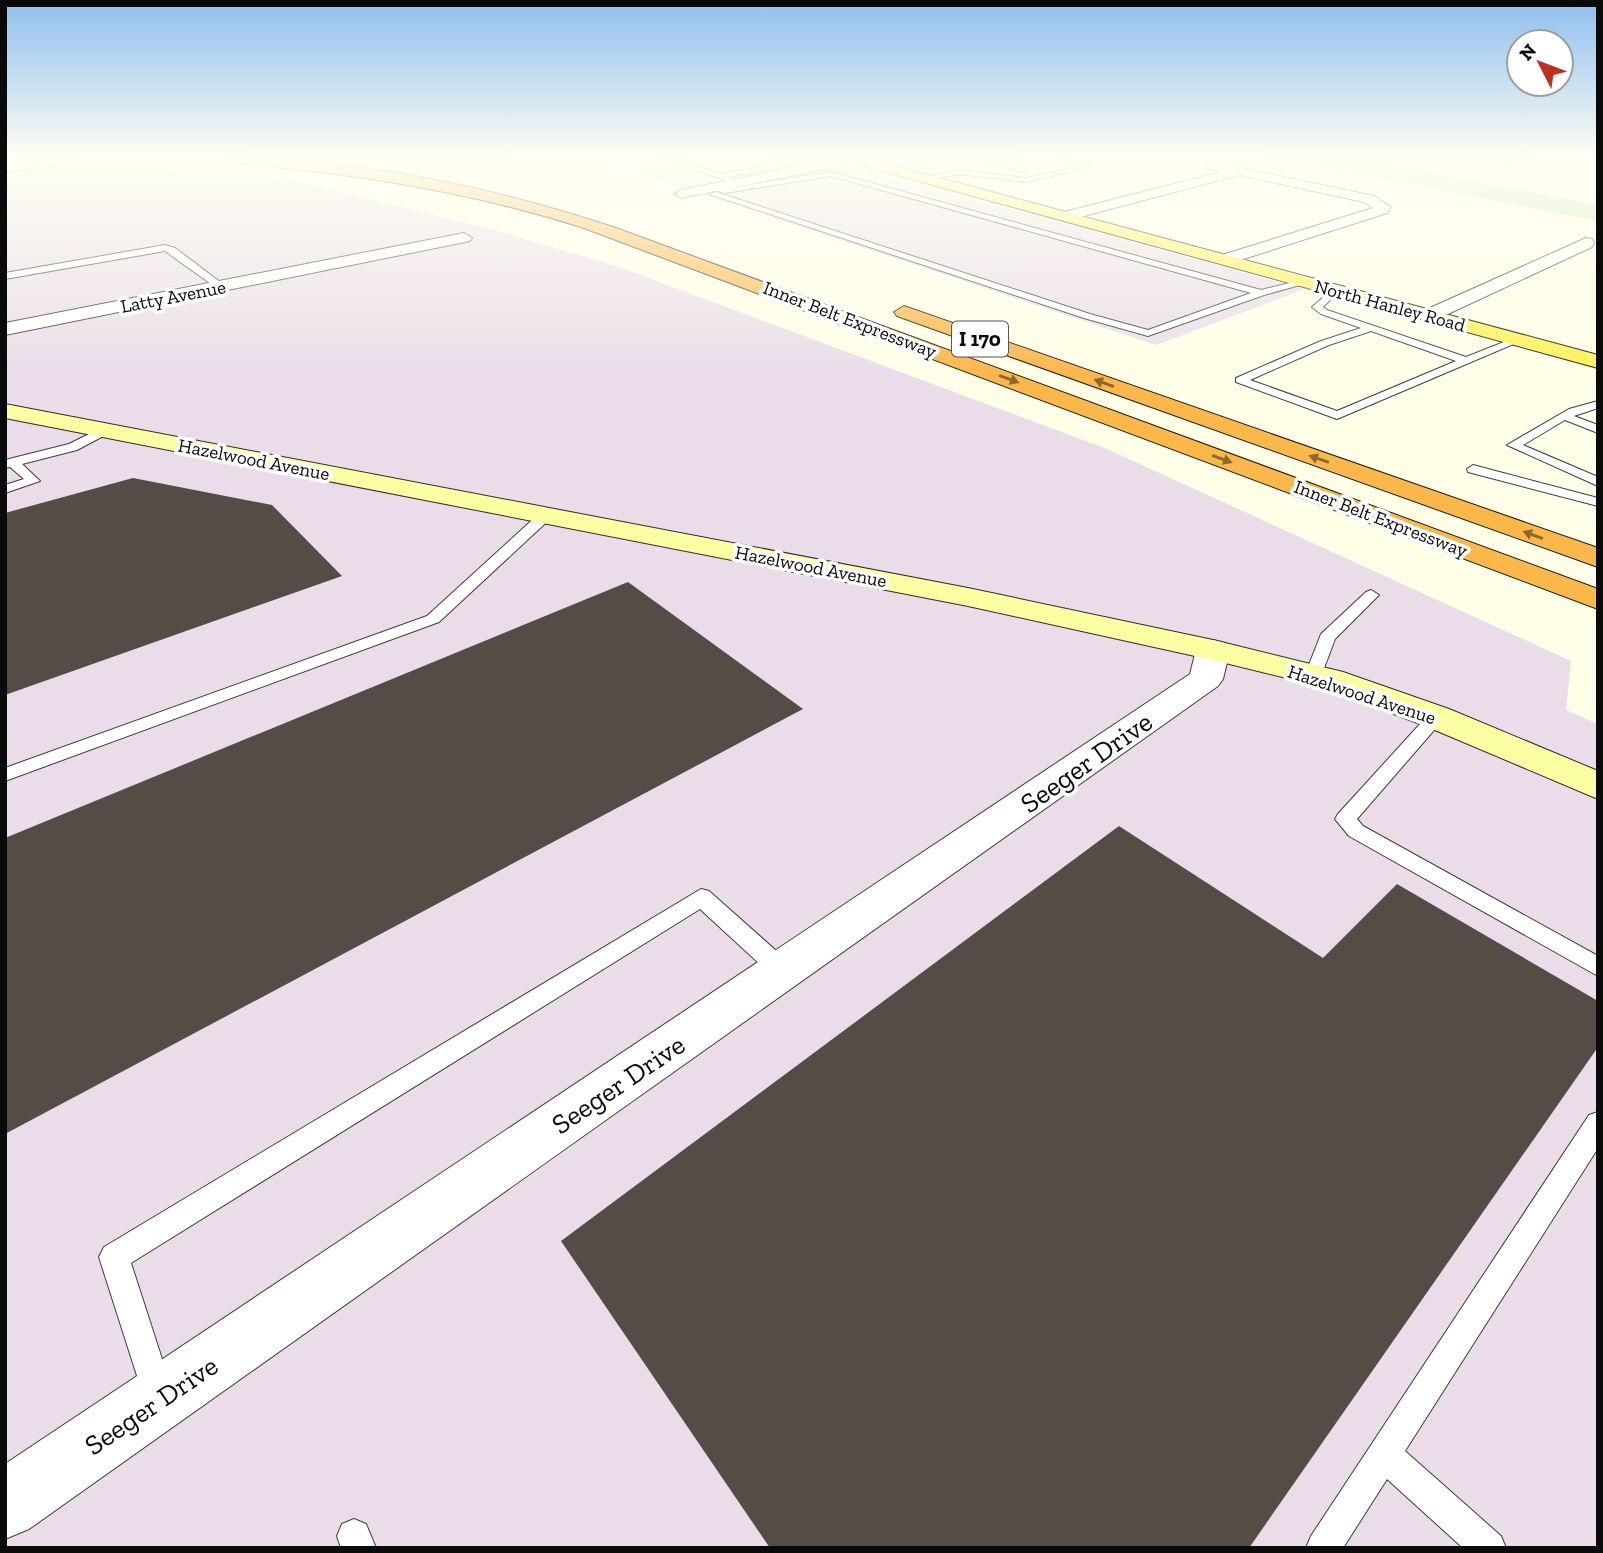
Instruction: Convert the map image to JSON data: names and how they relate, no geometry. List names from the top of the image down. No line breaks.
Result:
{"streets":{"highway":["Inner Belt Expressway","I 170"],"main road":["North Hanley Road"],"street":["Latty Avenue","Hazelwood Avenue","Seeger Drive"]},"crossings":[["Hazelwood Avenue","Seeger Drive"]],"north":"top left"}
